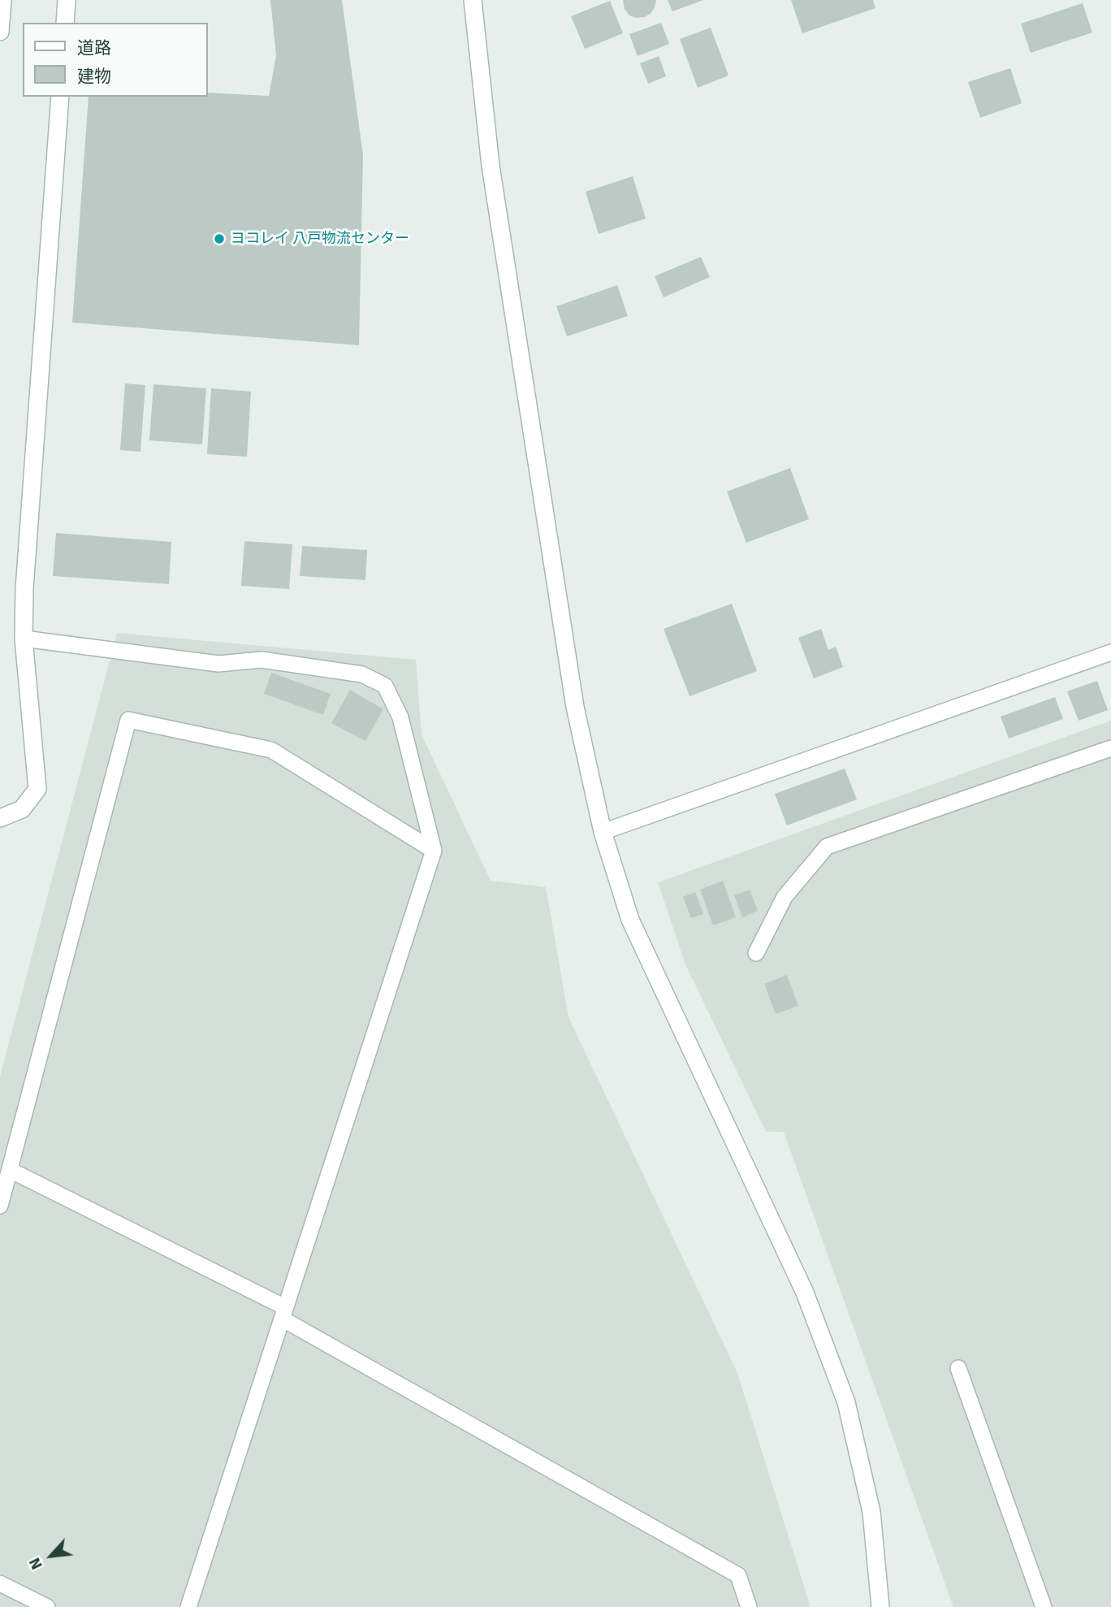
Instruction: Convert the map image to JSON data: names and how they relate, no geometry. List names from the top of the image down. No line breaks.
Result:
{"places":["ヨコレイ 八戸物流センター"],"legend":["道路","建物"],"north":"bottom left"}
